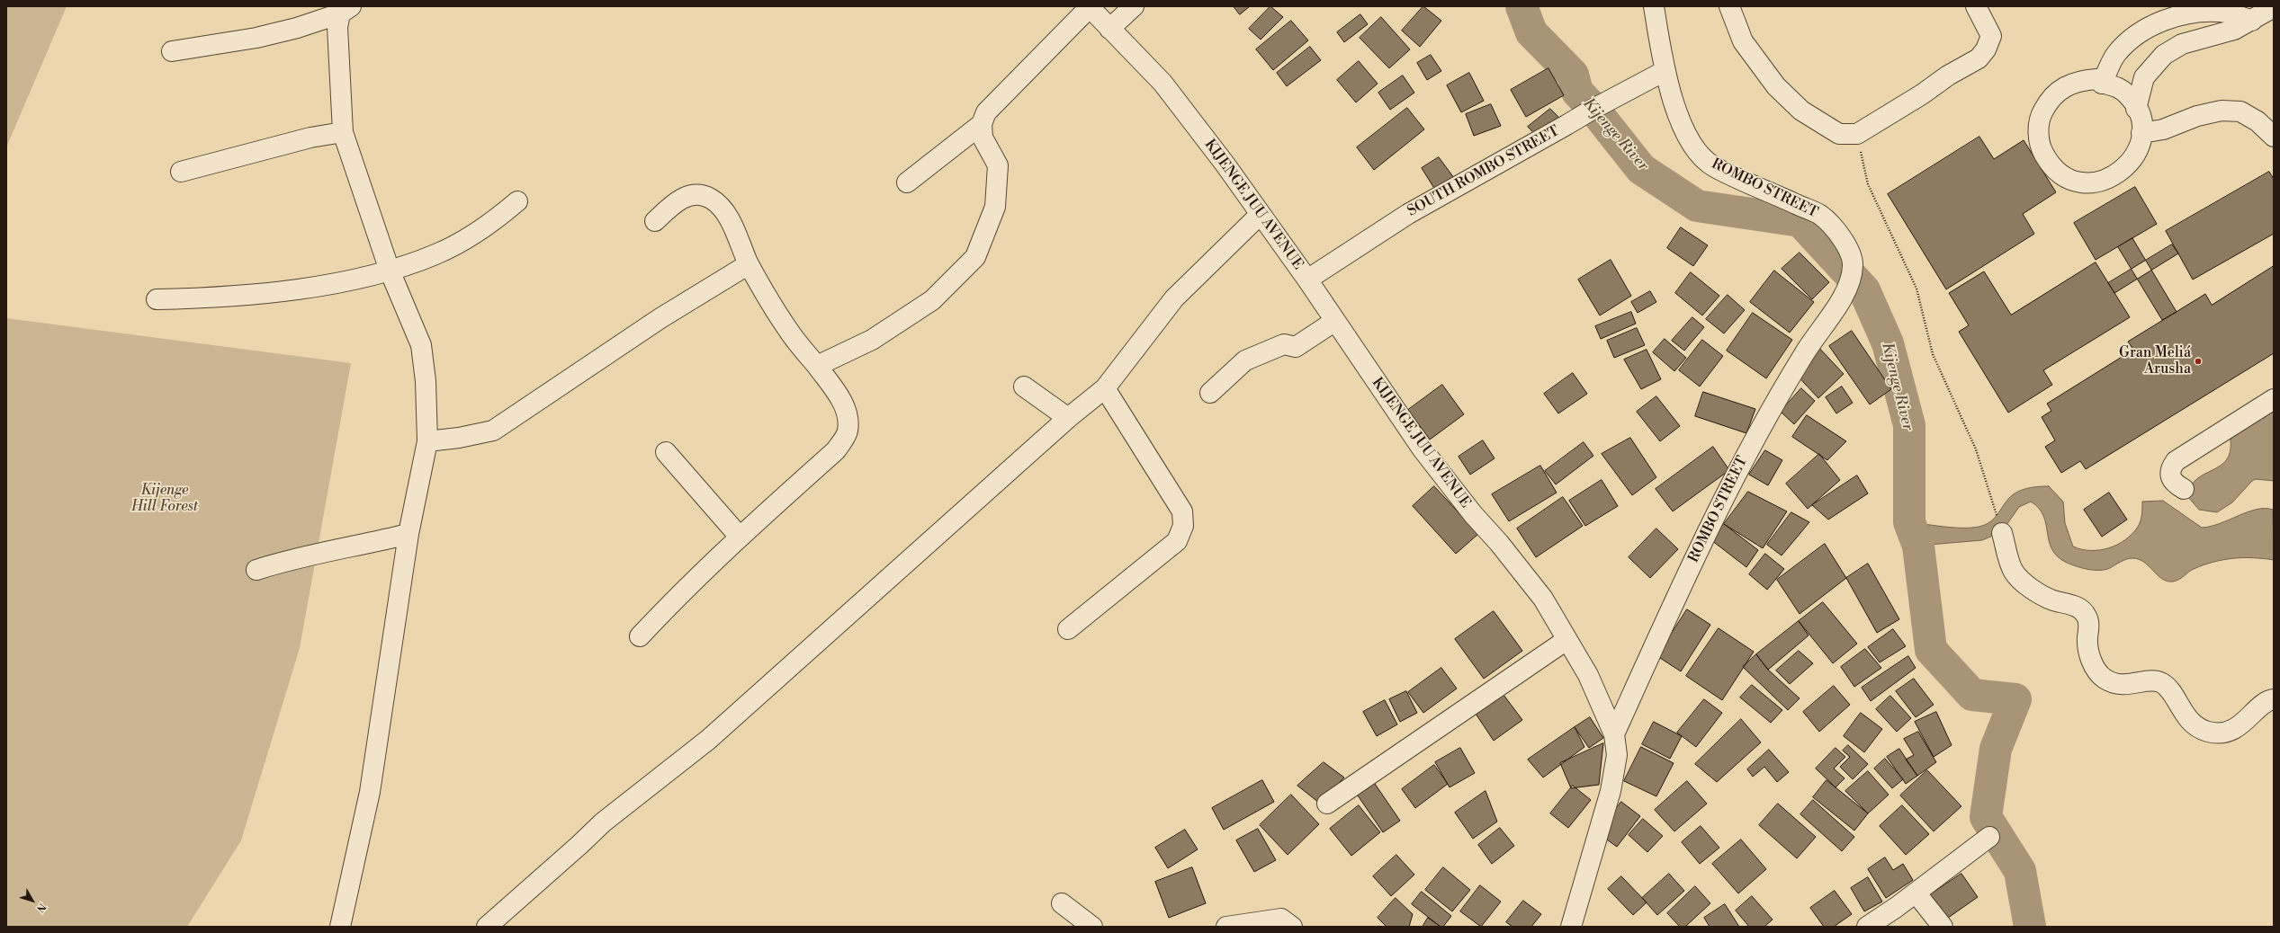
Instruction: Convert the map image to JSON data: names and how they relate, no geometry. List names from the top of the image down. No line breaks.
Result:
{"streets":{"street":["SOUTH ROMBO STREET","ROMBO STREET","KIJENGE JUU AVENUE"]},"crossings":[["SOUTH ROMBO STREET","ROMBO STREET"],["SOUTH ROMBO STREET","KIJENGE JUU AVENUE"],["ROMBO STREET","KIJENGE JUU AVENUE"]],"water":["Kijenge River"],"parks":["Kijenge Hill Forest"],"places":["Gran Meliá Arusha"],"north":"bottom right"}
